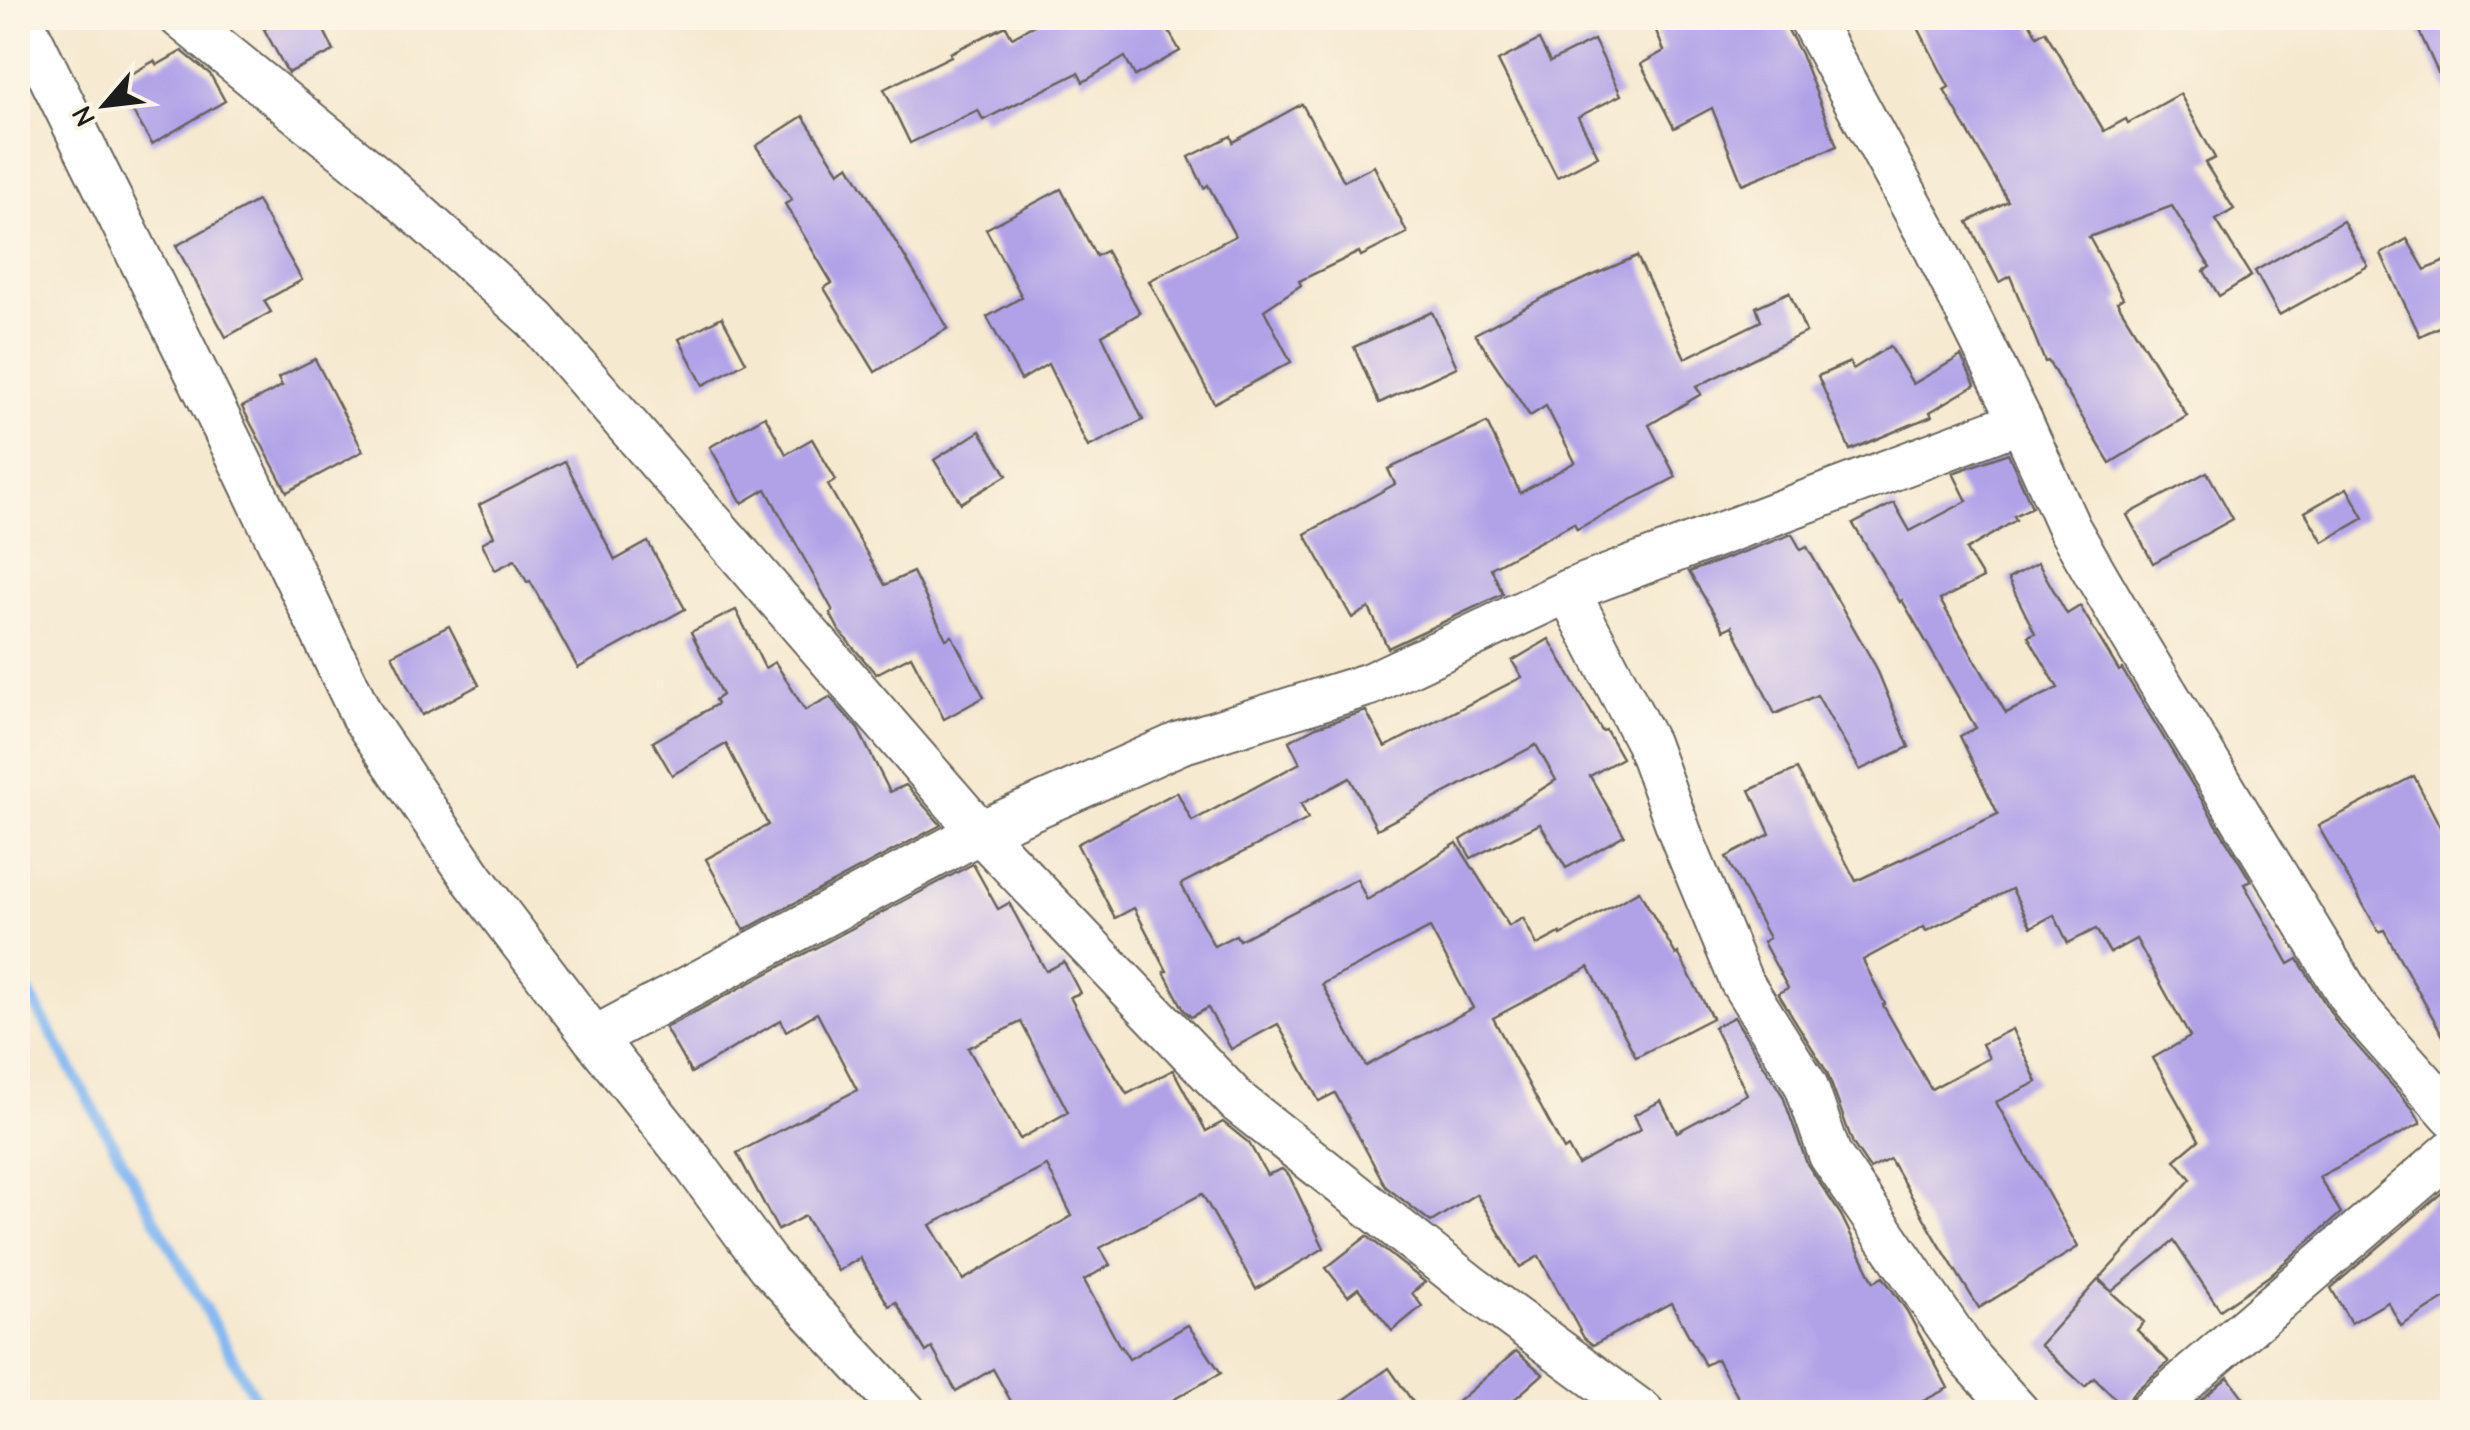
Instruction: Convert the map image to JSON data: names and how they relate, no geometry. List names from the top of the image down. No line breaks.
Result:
{"north":"bottom left"}
